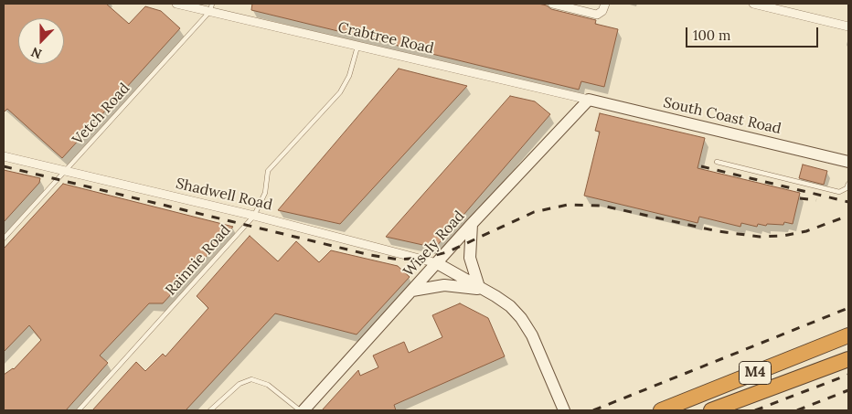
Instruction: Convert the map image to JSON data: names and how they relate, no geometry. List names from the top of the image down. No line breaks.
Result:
{"streets":{"highway":["M4"],"street":["Crabtree Road","South Coast Road","Shadwell Road","Wisely Road"],"lane":["Vetch Road","Rainnie Road"]},"crossings":[["Crabtree Road","Vetch Road"],["Crabtree Road","South Coast Road"],["Crabtree Road","Wisely Road"],["Crabtree Road","Rainnie Road"],["Vetch Road","Shadwell Road"],["South Coast Road","Wisely Road"],["Shadwell Road","Wisely Road"],["Shadwell Road","Rainnie Road"]],"scale_bar":"100 m","north":"bottom"}
